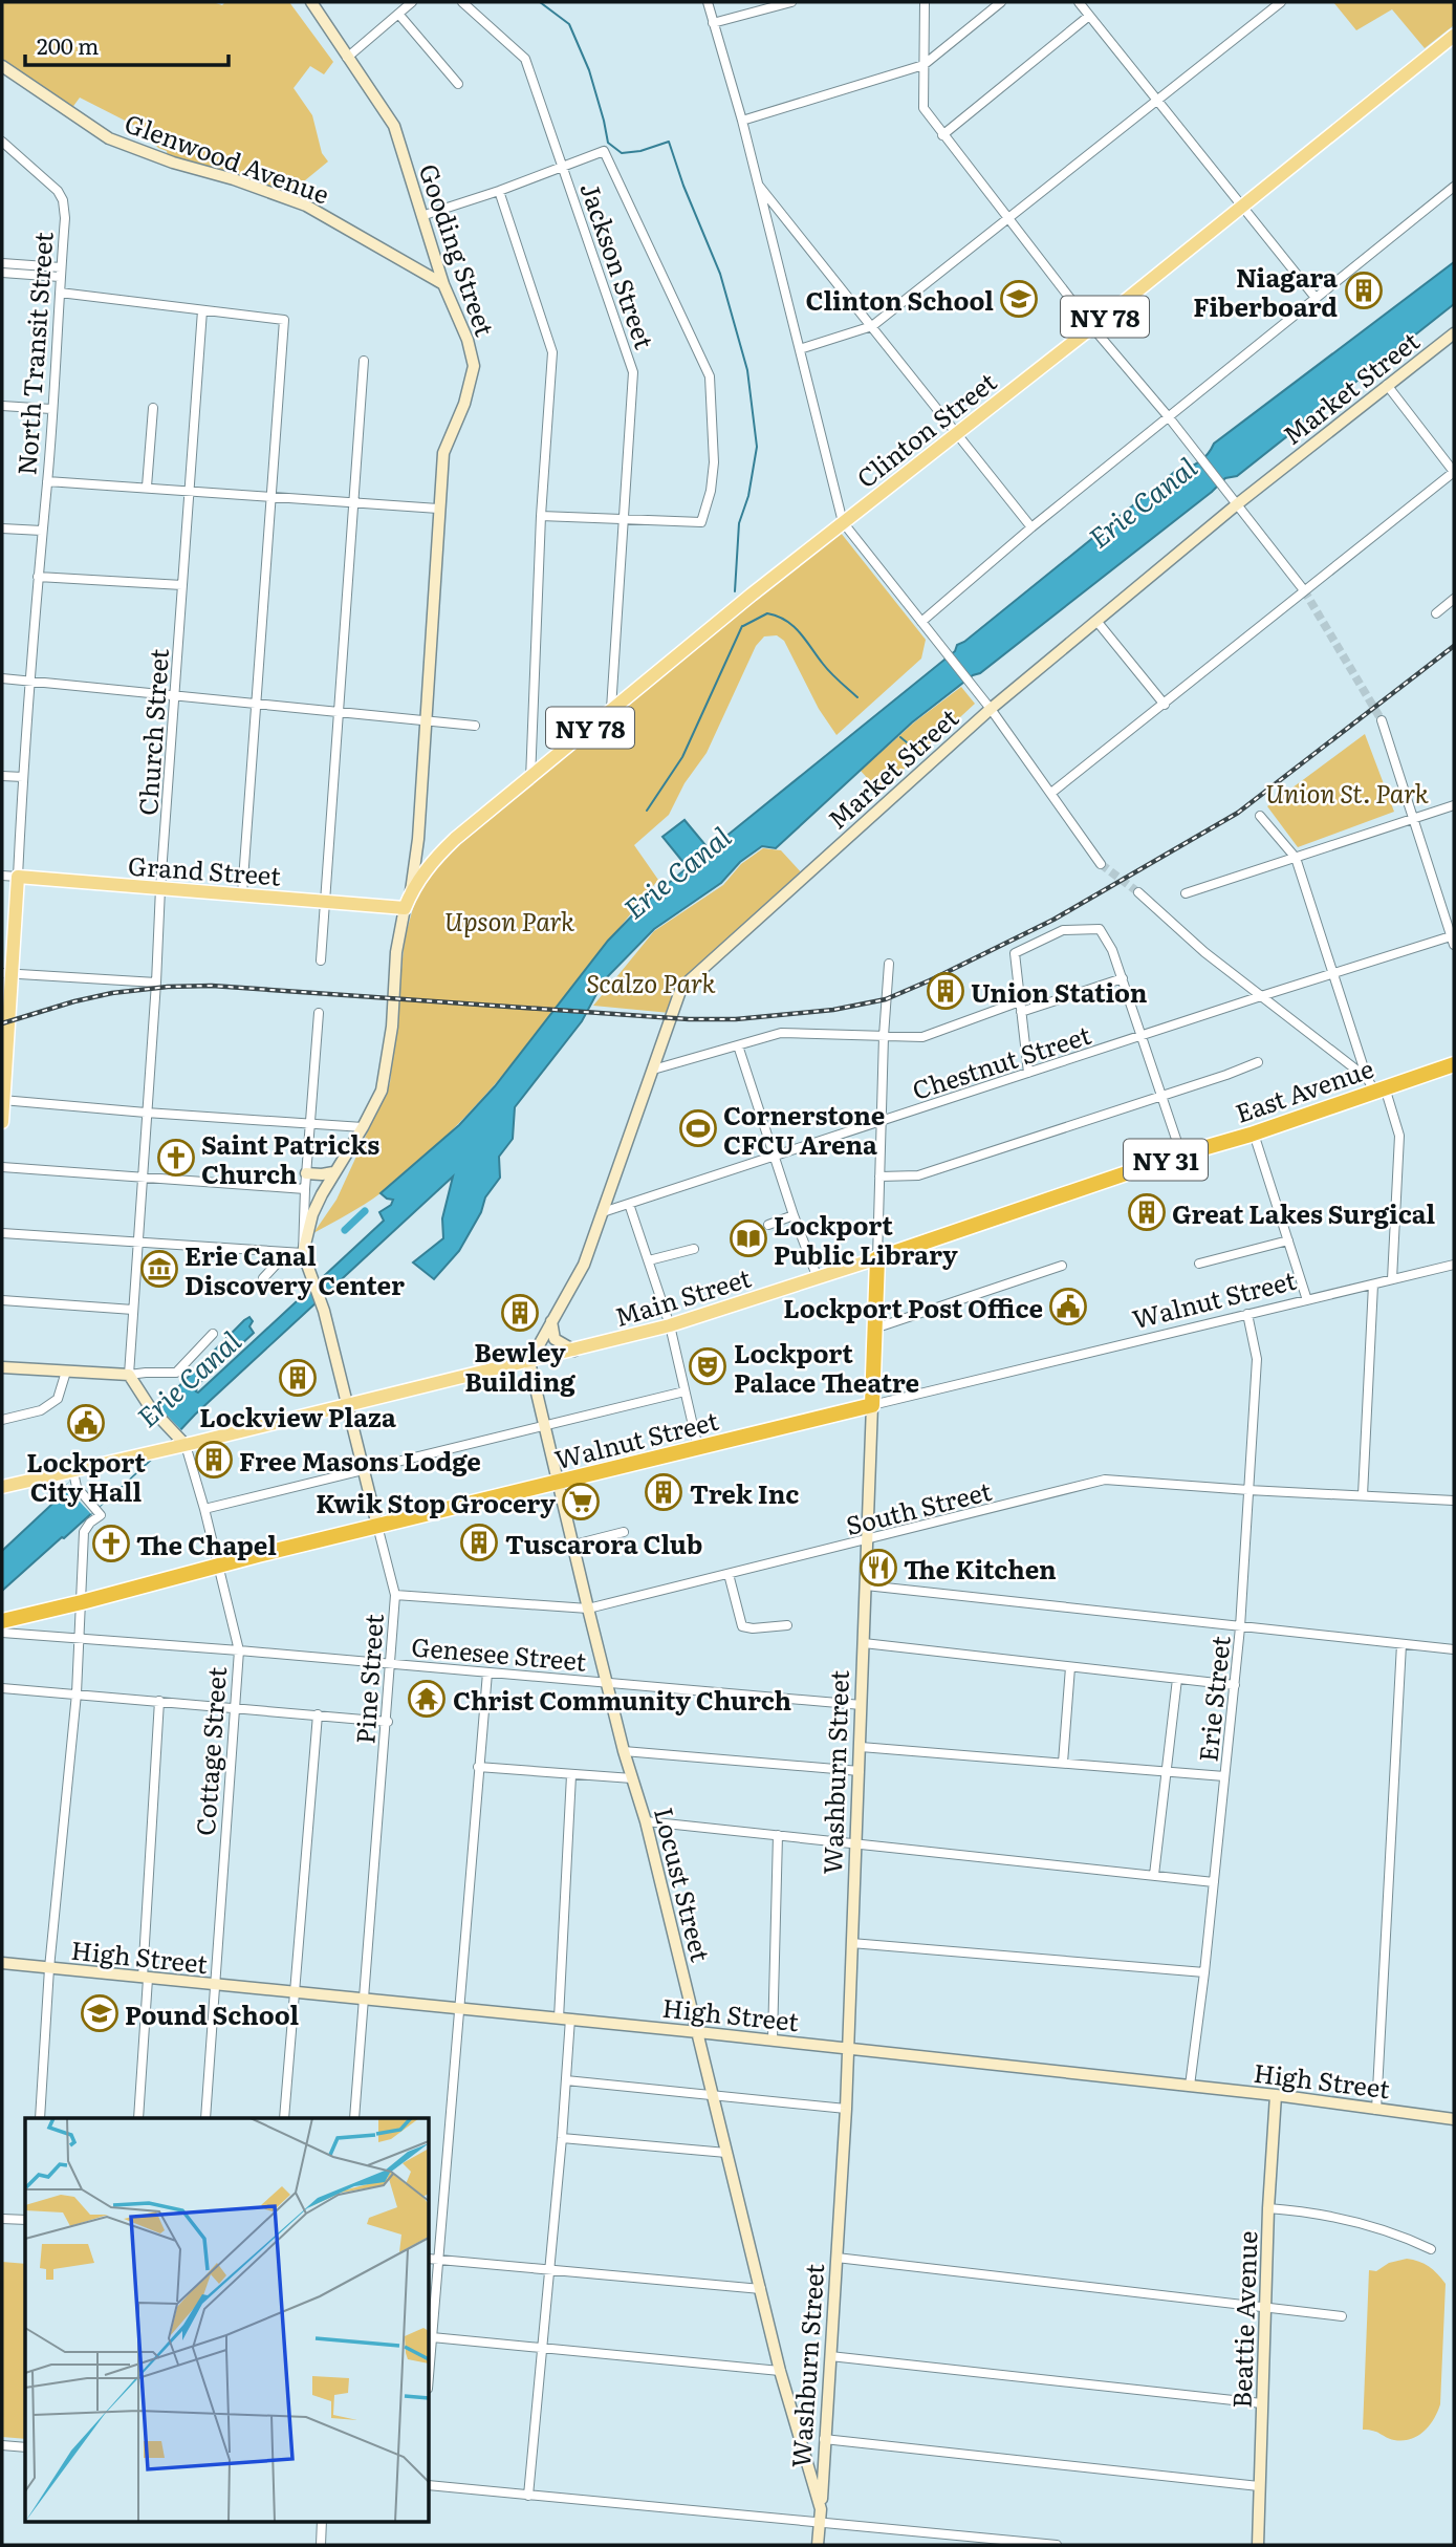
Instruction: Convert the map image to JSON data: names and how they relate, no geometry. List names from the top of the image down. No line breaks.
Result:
{"streets":{"highway":["East Avenue","NY 31","Walnut Street","Washburn Street"],"main road":["Gooding Street","NY 78","North Transit Street","Clinton Street","Grand Street","Main Street"],"street":["Glenwood Avenue","Jackson Street","Market Street","Church Street","Chestnut Street","South Street","Genesee Street","Pine Street","Erie Street","Cottage Street","Locust Street","High Street","Beattie Avenue"]},"crossings":[["Glenwood Avenue","Gooding Street"],["Gooding Street","Clinton Street"],["Gooding Street","Grand Street"],["Gooding Street","Pine Street"],["Jackson Street","Clinton Street"],["North Transit Street","Grand Street"],["Market Street","Chestnut Street"],["Market Street","Main Street"],["Market Street","Locust Street"],["Church Street","Grand Street"],["Church Street","Cottage Street"],["Chestnut Street","Washburn Street"],["East Avenue","Main Street"],["East Avenue","Washburn Street"],["Main Street","Pine Street"],["Main Street","Cottage Street"],["Main Street","Washburn Street"],["Main Street","Locust Street"],["Walnut Street","Pine Street"],["Walnut Street","Erie Street"],["Walnut Street","Cottage Street"],["Walnut Street","Washburn Street"],["Walnut Street","Locust Street"],["South Street","Pine Street"],["South Street","Erie Street"],["South Street","Washburn Street"],["South Street","Locust Street"],["Genesee Street","Pine Street"],["Genesee Street","Cottage Street"],["Genesee Street","Washburn Street"],["Genesee Street","Locust Street"],["Pine Street","High Street"],["Erie Street","High Street"],["Cottage Street","High Street"],["Washburn Street","Locust Street"],["Washburn Street","High Street"],["Locust Street","High Street"],["High Street","Beattie Avenue"]],"water":["Erie Canal"],"parks":["Union St. Park","Upson Park","Scalzo Park"],"places":{"building":["Niagara Fiberboard","Union Station","Great Lakes Surgical","Bewley Building","Lockview Plaza","Free Masons Lodge","Trek Inc","Tuscarora Club"],"school or university":["Clinton School","Pound School"],"sports":["Cornerstone CFCU Arena"],"church":["Saint Patricks Church","The Chapel"],"library":["Lockport Public Library"],"museum":["Erie Canal Discovery Center"],"public building":["Lockport Post Office","Lockport City Hall"],"theatre":["Lockport Palace Theatre"],"supermarket":["Kwik Stop Grocery"],"restaurant":["The Kitchen"],"temple":["Christ Community Church"]},"scale_bar":"200 m"}
